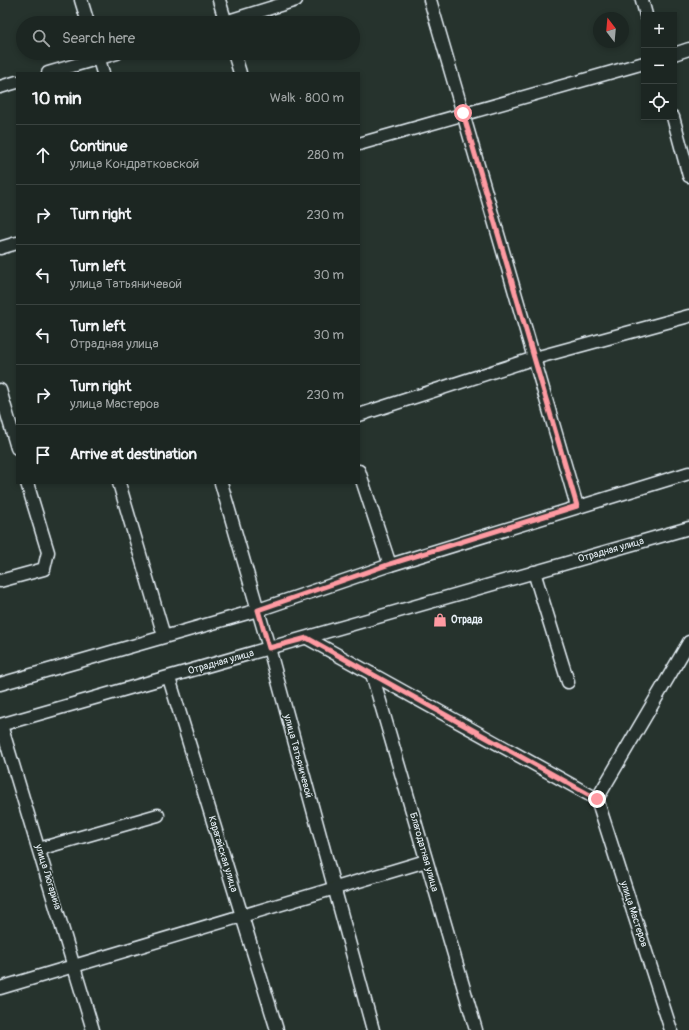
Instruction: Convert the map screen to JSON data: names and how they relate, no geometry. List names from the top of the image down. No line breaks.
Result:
{"streets":{"street":["Отрадная улица","улица Татьяничевой","Благодатная улица","Карагайская улица","улица Люгарина","улица Мастеров"]},"crossings":[["Отрадная улица","улица Татьяничевой"],["Отрадная улица","Карагайская улица"],["Отрадная улица","улица Люгарина"]],"places":{"shop":["Отрада"]},"north":"top","page":{"map_buttons":["+","−"],"search":"Search here","heading":["10 min","Walk · 800 m"],"list":[["Continue","улица Кондратковской","280 m"],["Turn right","230 m"],["Turn left","улица Татьяничевой","30 m"],["Turn left","Отрадная улица","30 m"],["Turn right","улица Мастеров","230 m"],"Arrive at destination"]}}
